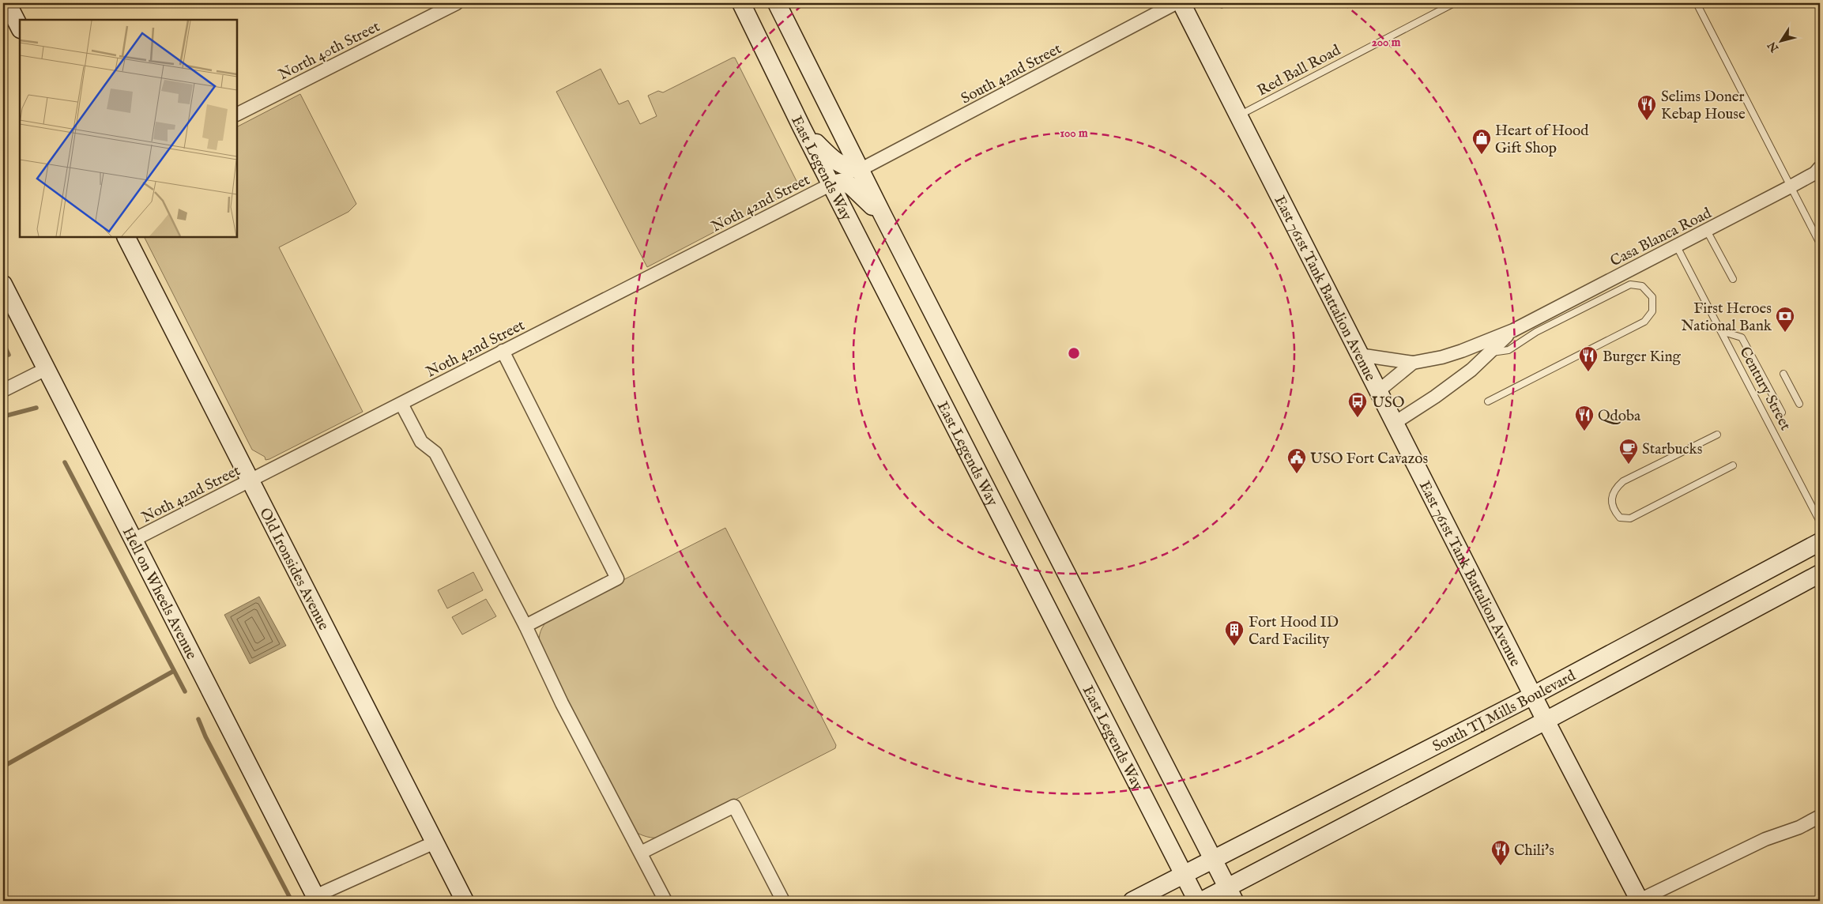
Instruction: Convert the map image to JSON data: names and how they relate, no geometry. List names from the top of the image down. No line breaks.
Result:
{"streets":{"street":["North 40th Street","South 42nd Street","East Legends Way","Noth 42nd Street","Casa Blanca Road","East 761st Tank Battalion Avenue","Old Ironsides Avenue","Hell on Wheels Avenue","South TJ Mills Boulevard"],"lane":["Red Ball Road","Century Street"]},"crossings":[["Red Ball Road","East 761st Tank Battalion Avenue"],["East Legends Way","Noth 42nd Street"],["East Legends Way","South TJ Mills Boulevard"],["Noth 42nd Street","Old Ironsides Avenue"],["Noth 42nd Street","Hell on Wheels Avenue"],["Casa Blanca Road","East 761st Tank Battalion Avenue"],["Casa Blanca Road","Century Street"],["East 761st Tank Battalion Avenue","South TJ Mills Boulevard"]],"places":{"restaurant":["Selims Doner Kebap House","Burger King","Qdoba","Chili's"],"shop":["Heart of Hood Gift Shop"],"bank":["First Heroes National Bank"],"bus stop":["USO"],"cafe":["Starbucks"],"public building":["USO Fort Cavazos"],"building":["Fort Hood ID Card Facility"]},"north":"bottom left","rings":["200 m","100 m"]}
